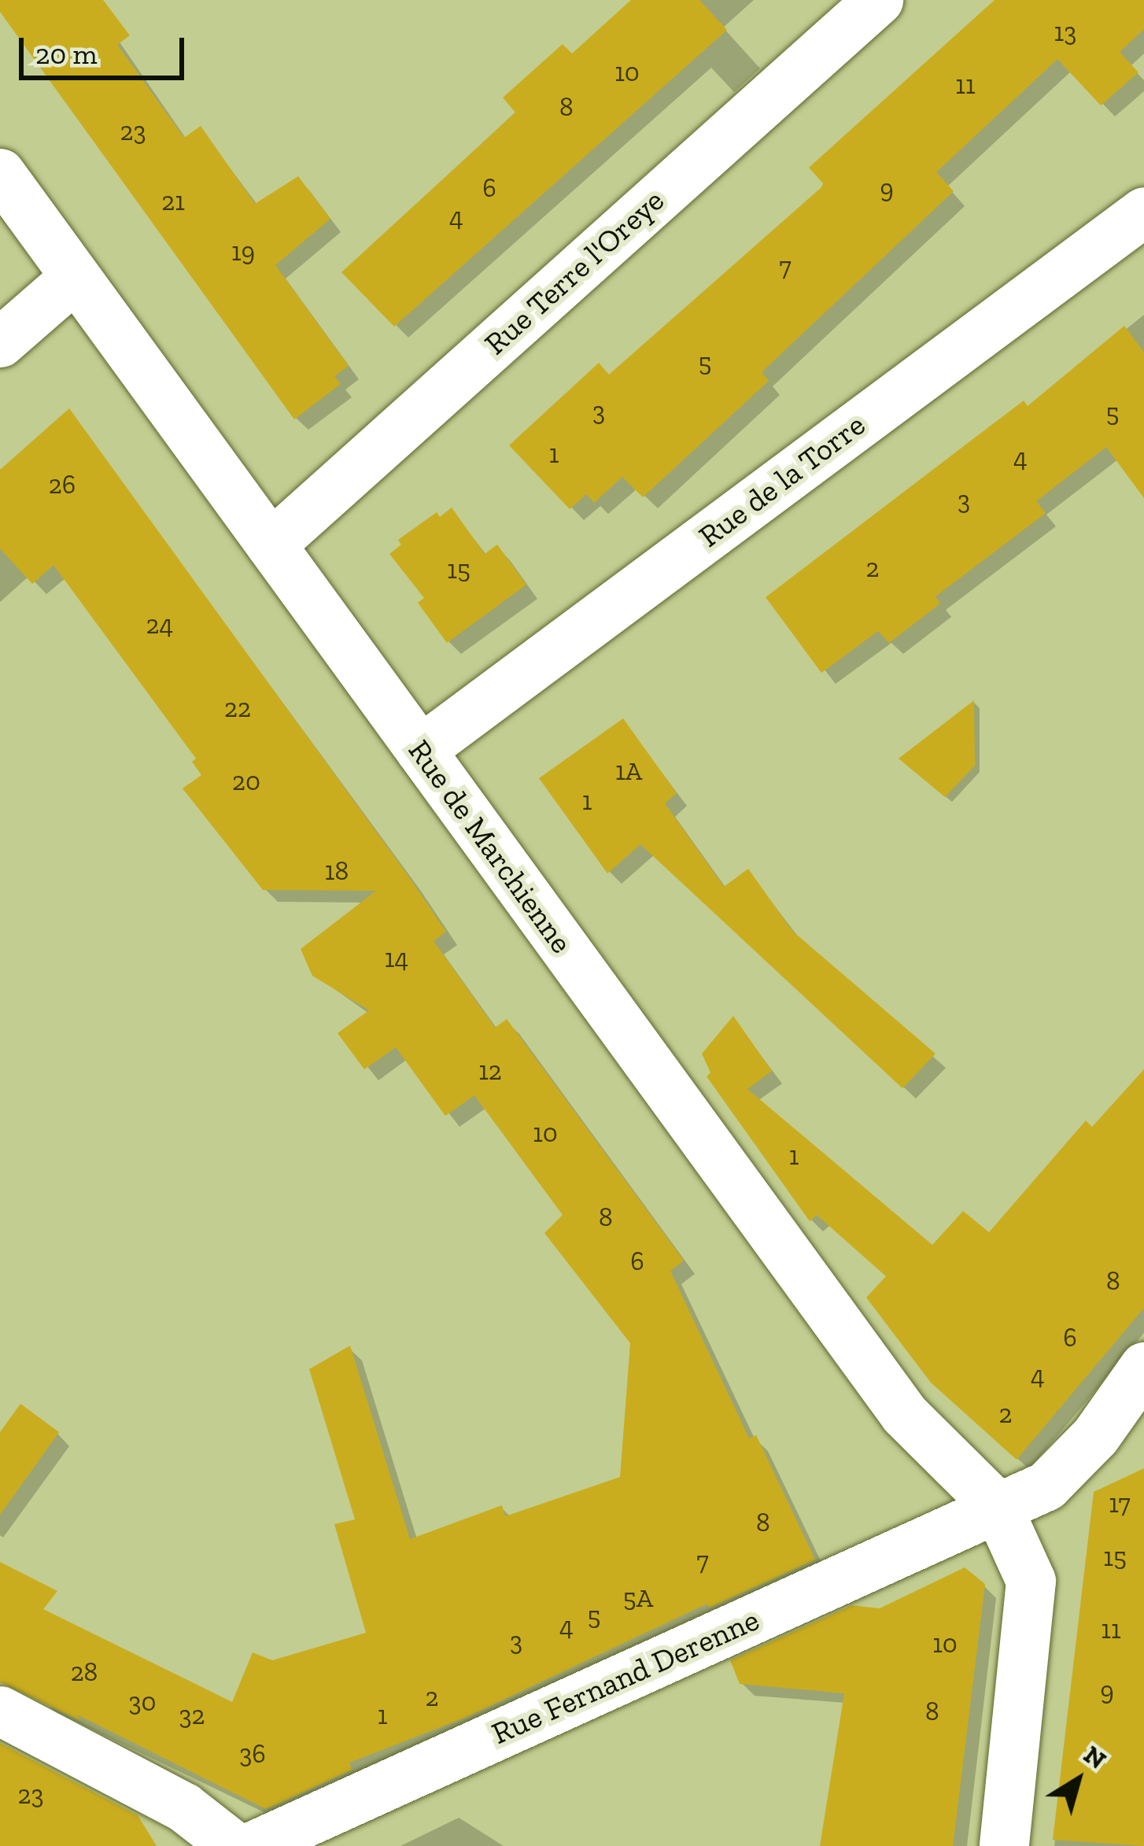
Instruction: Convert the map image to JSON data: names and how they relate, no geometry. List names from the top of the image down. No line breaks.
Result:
{"streets":{"street":["Rue Terre l'Oreye","Rue de la Torre","Rue de Marchienne","Rue Fernand Derenne"]},"crossings":[["Rue Terre l'Oreye","Rue de Marchienne"],["Rue de la Torre","Rue de Marchienne"],["Rue de Marchienne","Rue Fernand Derenne"]],"house_numbers":["13","10","11","8","23","6","9","21","4","19","7","5","3","5","1","4","26","3","2","15","24","22","1A","20","1","18","14","12","10","1","8","6","8","6","4","2","17","8","15","7","5A","5","4","11","3","10","28","9","2","30","8","32","1","36","23"],"scale_bar":"20 m","north":"top right"}
